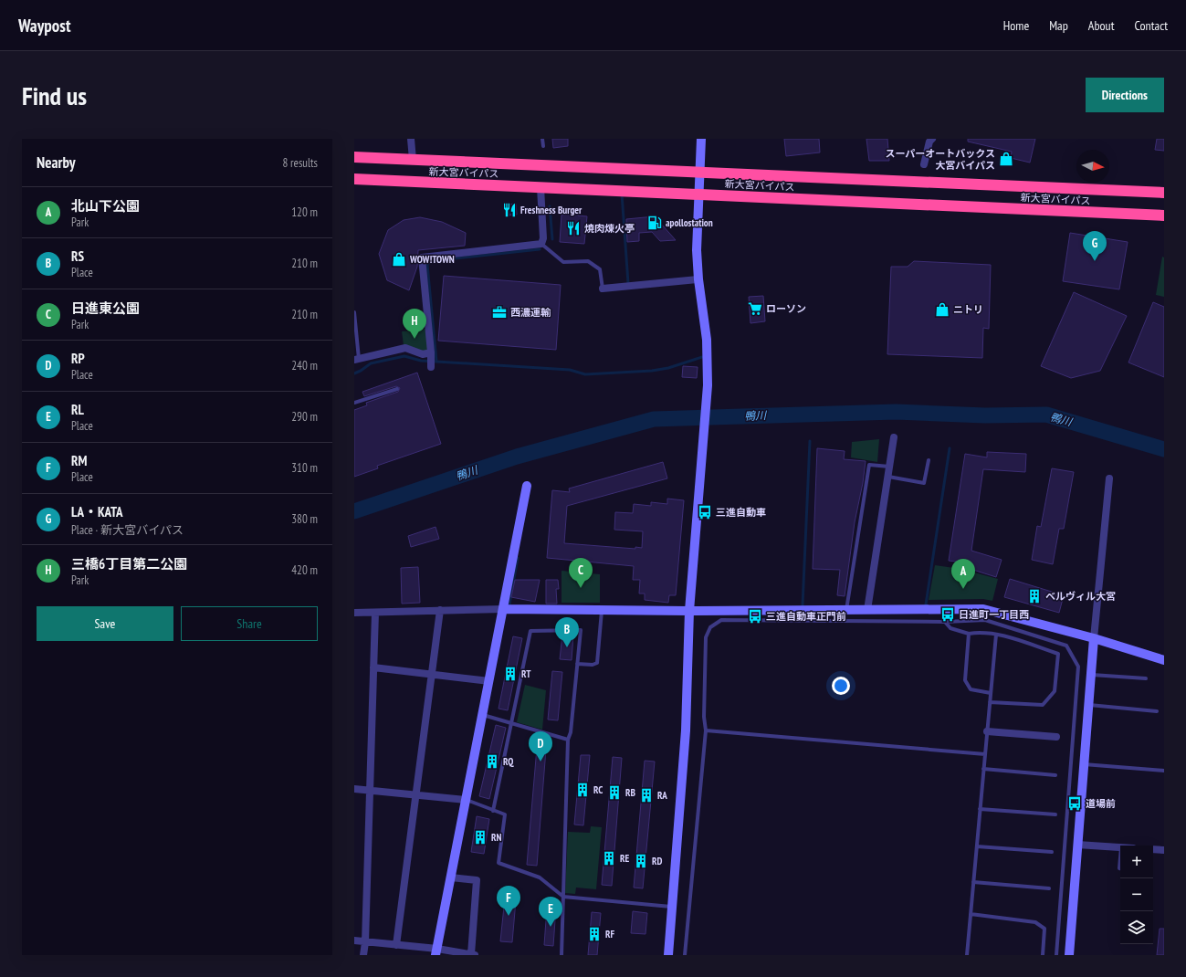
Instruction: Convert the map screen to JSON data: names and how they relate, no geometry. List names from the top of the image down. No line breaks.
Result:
{"streets":{"highway":["新大宮バイパス"]},"water":["鴨川"],"places":{"shop":["スーパーオートバックス 大宮バイパス","WOW!TOWN","ニトリ"],"restaurant":["Freshness Burger","焼肉煉火亭"],"fuel station":["apollostation"],"supermarket":["ローソン"],"office":["西濃運輸"],"bus stop":["三進自動車","日進町一丁目西","三進自動車正門前","道場前"],"building":["ベルヴィル大宮","RT","RQ","RC","RB","RA","RN","RE","RD","RF"]},"north":"right","page":{"header":"Waypost","nav":["Home","Map","About","Contact"],"buttons":["Directions",["Save","Share"]],"title":"Find us","heading":["Nearby","8 results"],"list":[{"mark":"A","name":"北山下公園","note":"Park","value":"120 m"},{"mark":"B","name":"RS","note":"Place","value":"210 m"},{"mark":"C","name":"日進東公園","note":"Park","value":"210 m"},{"mark":"D","name":"RP","note":"Place","value":"240 m"},{"mark":"E","name":"RL","note":"Place","value":"290 m"},{"mark":"F","name":"RM","note":"Place","value":"310 m"},{"mark":"G","name":"LA・KATA","note":"Place · 新大宮バイパス","value":"380 m"},{"mark":"H","name":"三橋6丁目第二公園","note":"Park","value":"420 m"}],"pins":["G","H","C","A","B","D","F","E"],"map_buttons":["+","−"]}}
